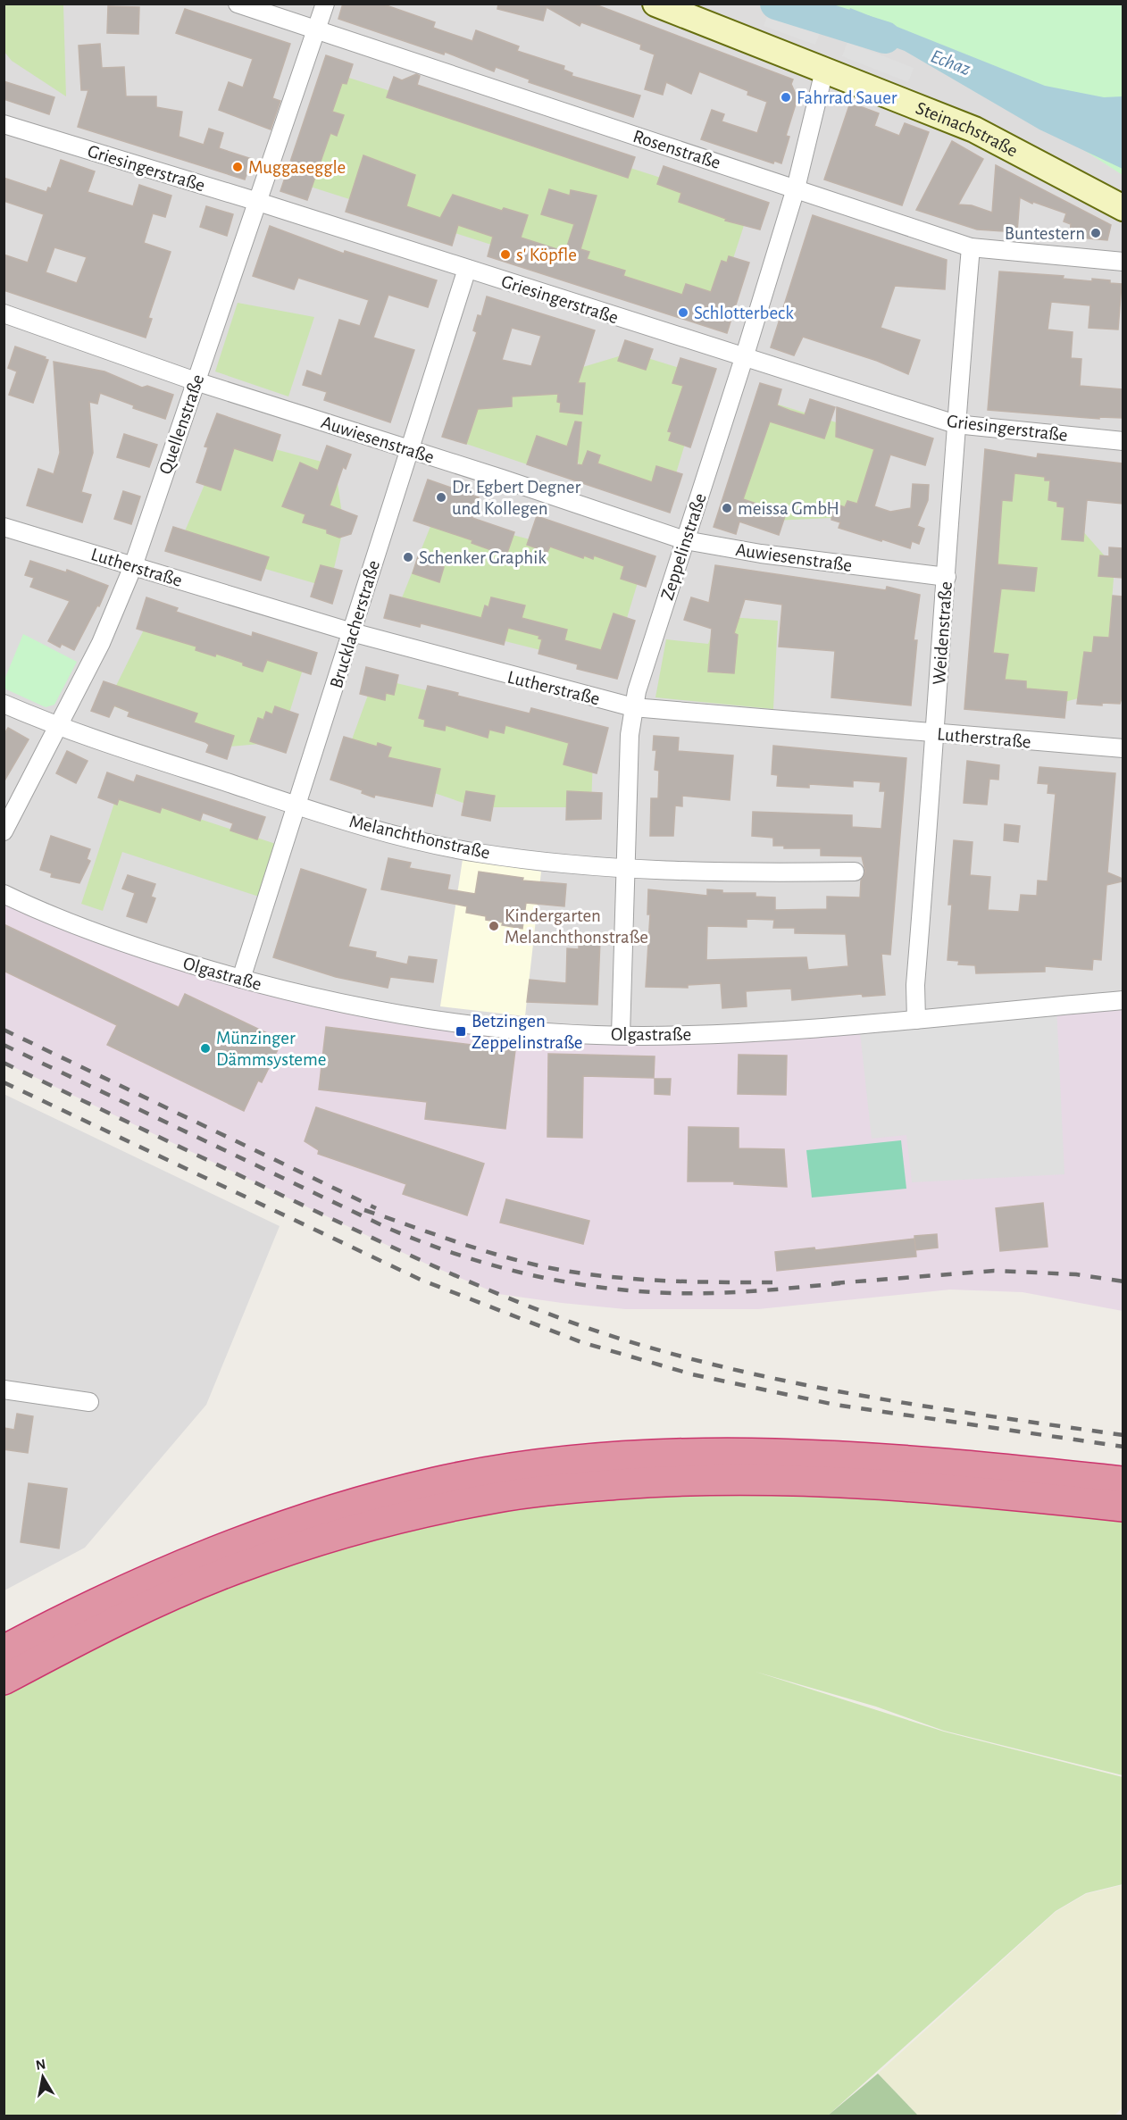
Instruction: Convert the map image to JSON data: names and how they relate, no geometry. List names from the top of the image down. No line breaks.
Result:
{"streets":{"main road":["Steinachstraße"],"street":["Rosenstraße","Griesingerstraße","Quellenstraße","Auwiesenstraße","Zeppelinstraße","Lutherstraße","Brucklacherstraße","Weidenstraße","Melanchthonstraße","Olgastraße"]},"crossings":[["Steinachstraße","Zeppelinstraße"],["Rosenstraße","Quellenstraße"],["Rosenstraße","Zeppelinstraße"],["Rosenstraße","Weidenstraße"],["Griesingerstraße","Quellenstraße"],["Griesingerstraße","Zeppelinstraße"],["Griesingerstraße","Brucklacherstraße"],["Griesingerstraße","Weidenstraße"],["Quellenstraße","Auwiesenstraße"],["Quellenstraße","Lutherstraße"],["Quellenstraße","Melanchthonstraße"],["Auwiesenstraße","Zeppelinstraße"],["Auwiesenstraße","Brucklacherstraße"],["Auwiesenstraße","Weidenstraße"],["Zeppelinstraße","Lutherstraße"],["Zeppelinstraße","Melanchthonstraße"],["Zeppelinstraße","Olgastraße"],["Lutherstraße","Brucklacherstraße"],["Lutherstraße","Weidenstraße"],["Brucklacherstraße","Melanchthonstraße"],["Brucklacherstraße","Olgastraße"],["Weidenstraße","Olgastraße"]],"water":["Echaz"],"places":{"other":["Fahrrad Sauer","Muggaseggle","Buntestern","s' Köpfle","Schlotterbeck","Dr. Egbert Degner und Kollegen","meissa GmbH","Schenker Graphik","Kindergarten Melanchthonstraße","Münzinger Dämmsysteme"],"transit":["Betzingen Zeppelinstraße"]},"north":"top"}
